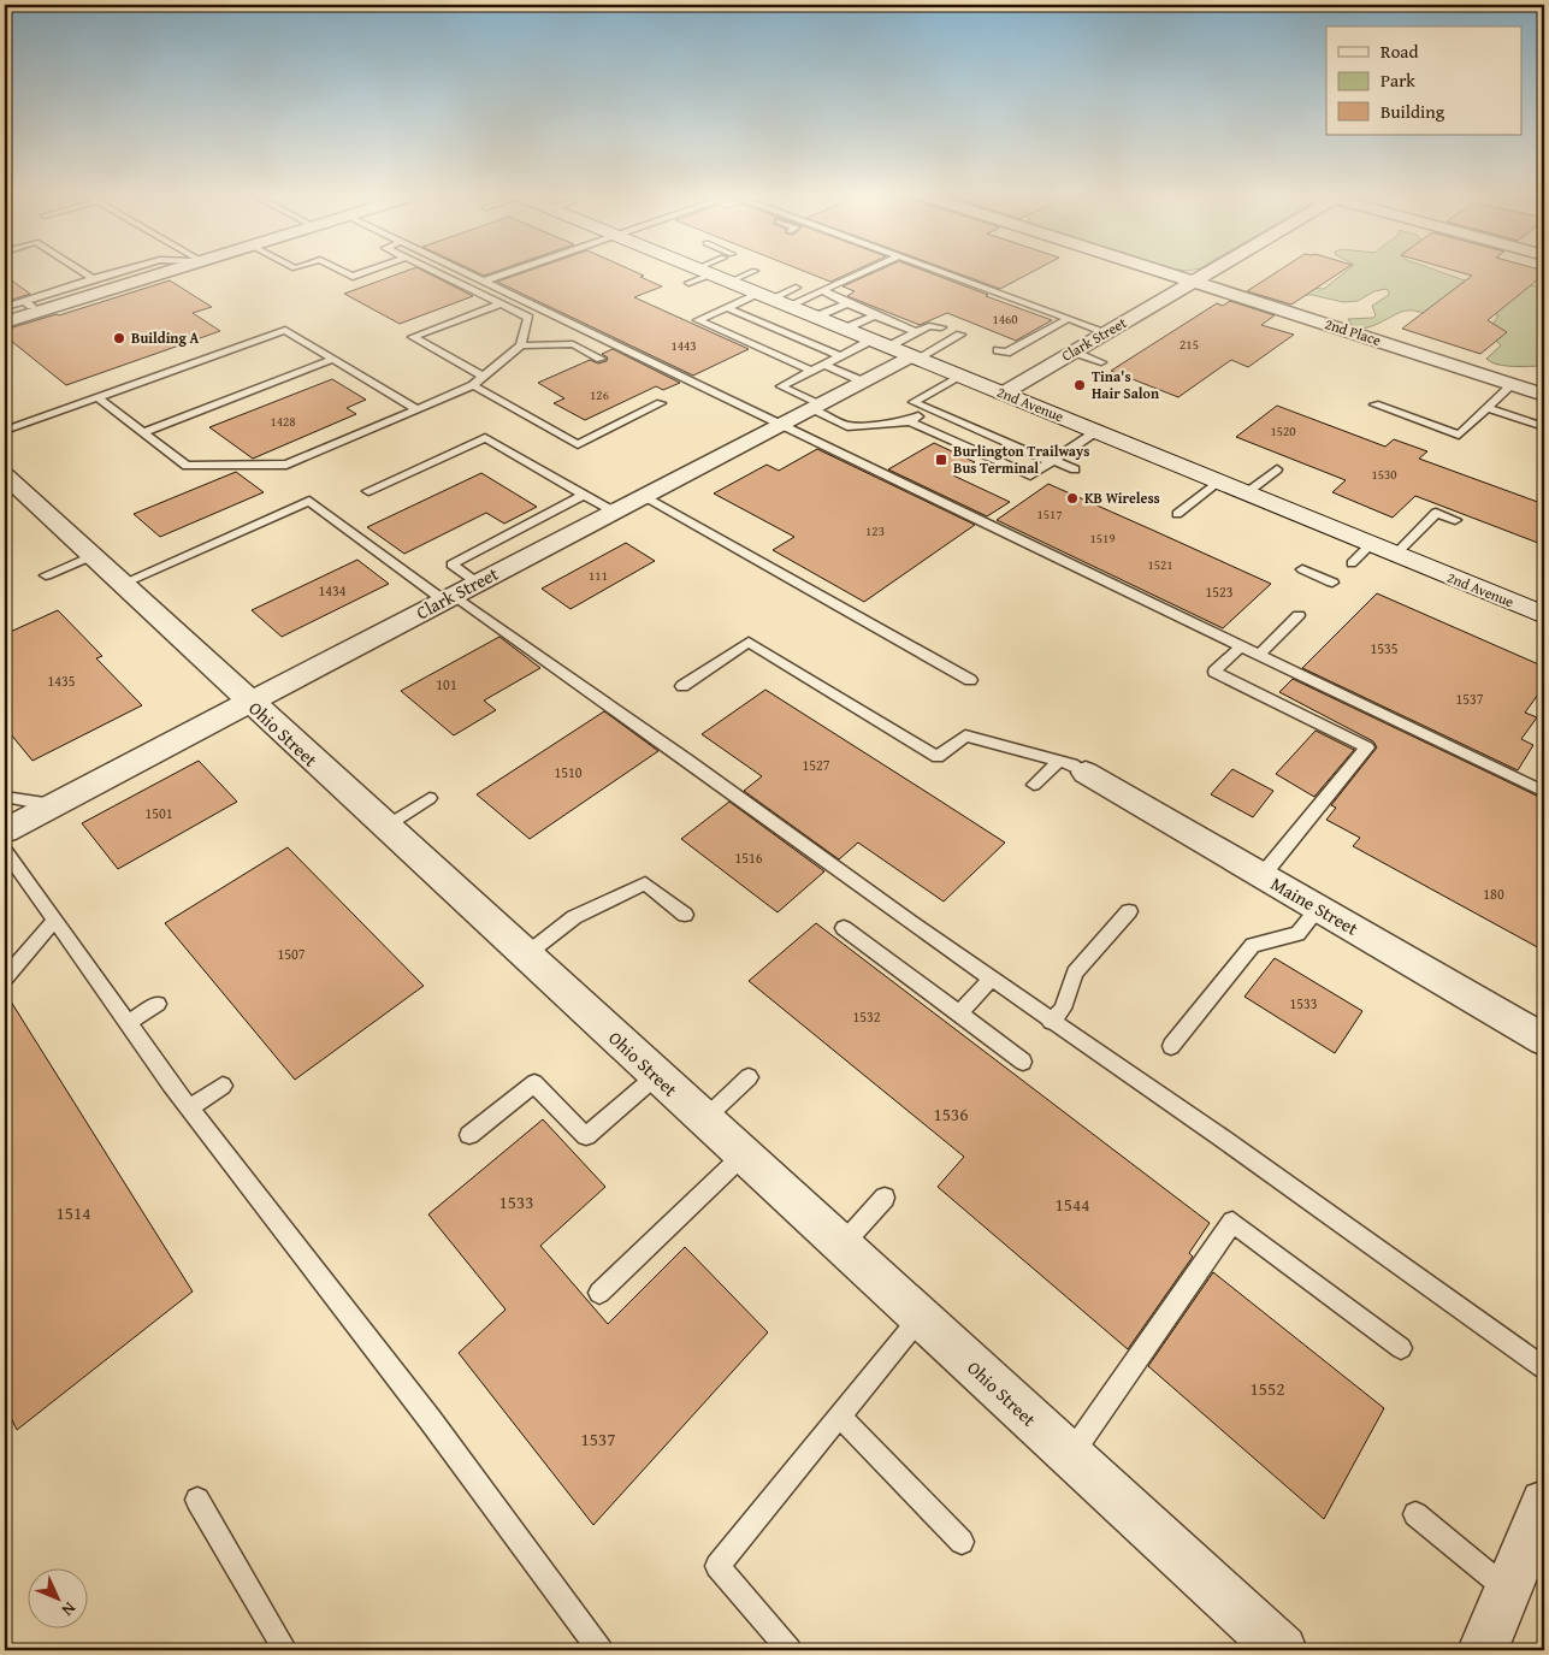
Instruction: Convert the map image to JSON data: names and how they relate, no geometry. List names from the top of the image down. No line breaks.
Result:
{"streets":{"main road":["2nd Avenue"],"street":["2nd Place","Clark Street","Ohio Street","Maine Street"]},"crossings":[["2nd Place","Clark Street"],["Clark Street","2nd Avenue"],["Clark Street","Ohio Street"]],"places":{"other":["Building A","Tina's Hair Salon","KB Wireless"],"transit":["Burlington Trailways Bus Terminal"]},"house_numbers":["1460","215","1443","126","1428","1520","1530","1517","123","1519","1521","111","1434","1523","1535","1435","101","1537","1527","1510","1501","1516","180","1507","1533","1532","1536","1533","1544","1514","1552","1537"],"legend":["Road","Park","Building"],"north":"bottom right"}
